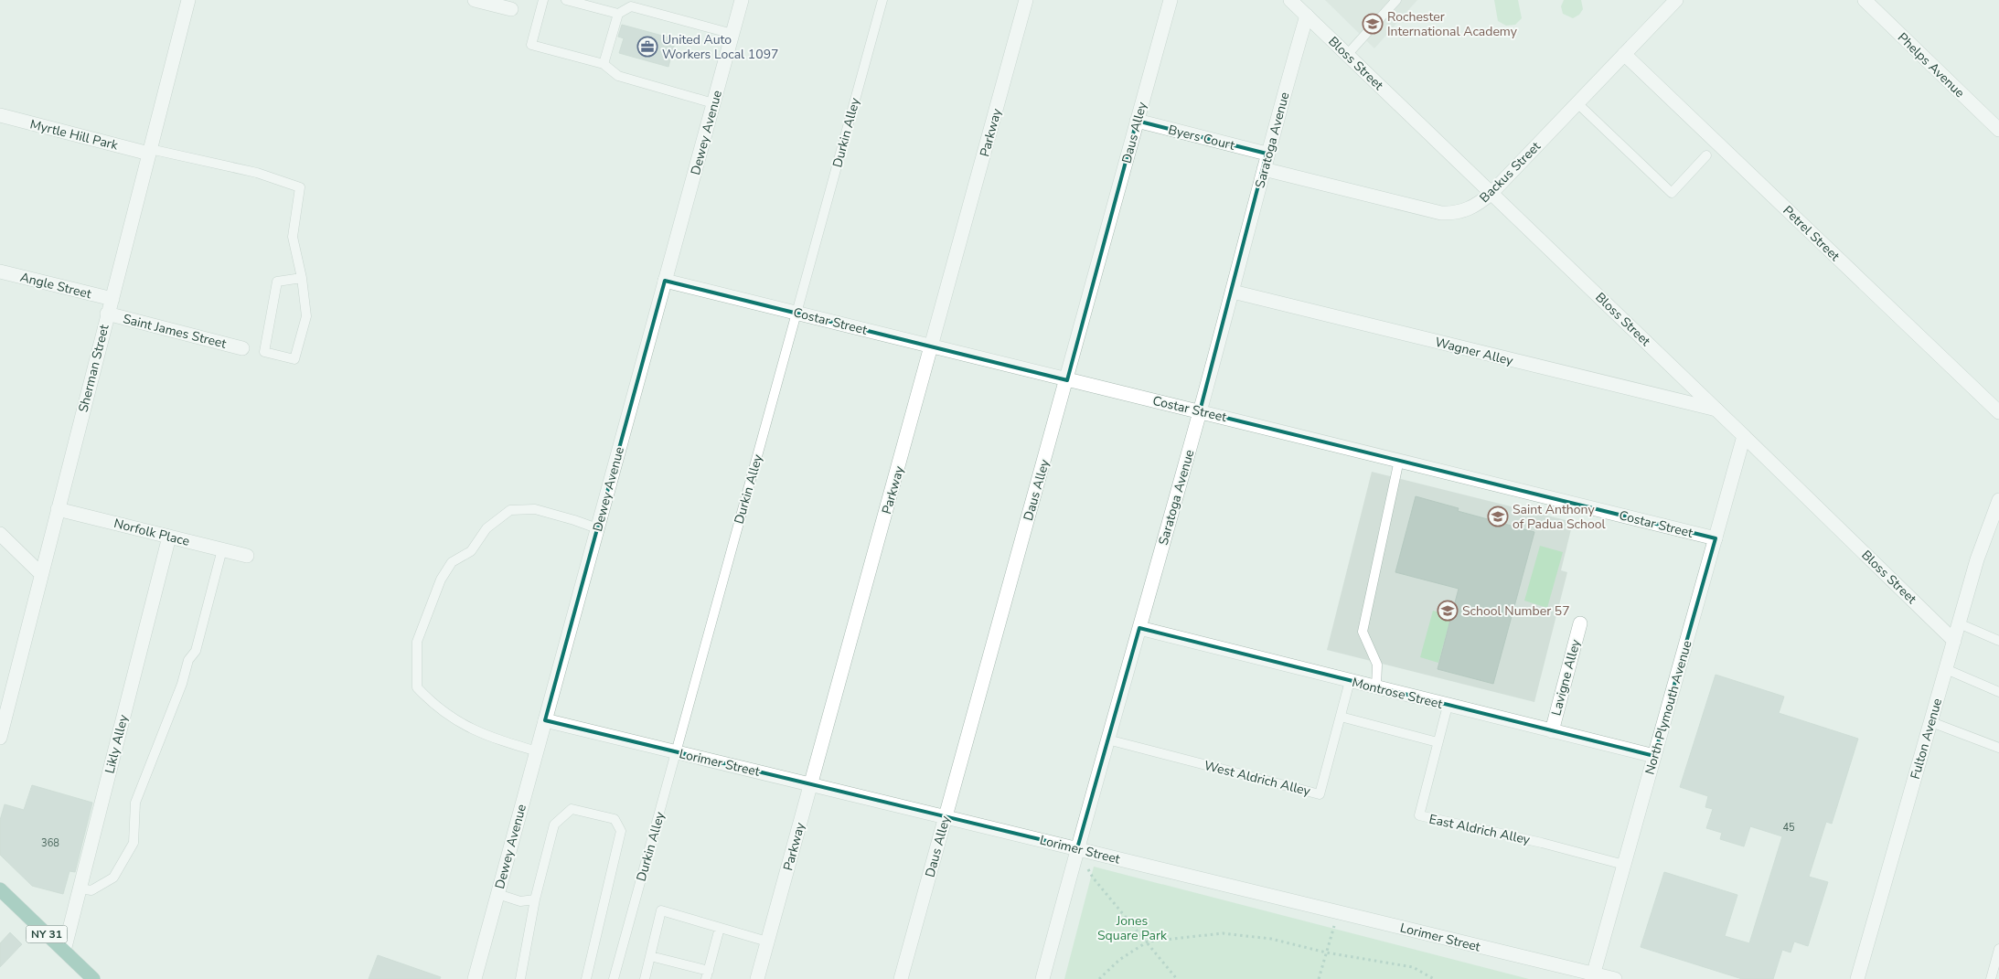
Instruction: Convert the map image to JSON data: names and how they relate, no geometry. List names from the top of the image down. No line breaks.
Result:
{"streets":{"main road":["NY 31"],"street":["Bloss Street","Phelps Avenue","Dewey Avenue","Parkway","Daus Alley","Myrtle Hill Park","Byers Court","Saratoga Avenue","Backus Street","Petrel Street","Angle Street","Costar Street","Saint James Street","Wagner Alley","Sherman Street","Norfolk Place","Lavigne Alley","Montrose Street","North Plymouth Avenue","Fulton Avenue","Likly Alley","Lorimer Street"],"lane":["Durkin Alley","West Aldrich Alley","East Aldrich Alley"]},"crossings":[["Bloss Street","Saratoga Avenue"],["Bloss Street","Backus Street"],["Bloss Street","Wagner Alley"],["Bloss Street","North Plymouth Avenue"],["Bloss Street","Fulton Avenue"],["Dewey Avenue","Costar Street"],["Dewey Avenue","Lorimer Street"],["Durkin Alley","Costar Street"],["Durkin Alley","Lorimer Street"],["Parkway","Costar Street"],["Parkway","Lorimer Street"],["Daus Alley","Byers Court"],["Daus Alley","Costar Street"],["Daus Alley","Lorimer Street"],["Myrtle Hill Park","Sherman Street"],["Byers Court","Saratoga Avenue"],["Saratoga Avenue","Backus Street"],["Saratoga Avenue","Costar Street"],["Saratoga Avenue","Wagner Alley"],["Saratoga Avenue","Montrose Street"],["Saratoga Avenue","Lorimer Street"],["Saratoga Avenue","West Aldrich Alley"],["Backus Street","Petrel Street"],["Angle Street","Sherman Street"],["Costar Street","North Plymouth Avenue"],["Saint James Street","Sherman Street"],["Sherman Street","Norfolk Place"],["Norfolk Place","Likly Alley"],["Lavigne Alley","Montrose Street"],["Montrose Street","North Plymouth Avenue"],["Montrose Street","West Aldrich Alley"],["Montrose Street","East Aldrich Alley"],["North Plymouth Avenue","Lorimer Street"],["North Plymouth Avenue","East Aldrich Alley"],["Likly Alley","NY 31"]],"parks":["Jones Square Park"],"places":{"school or university":["Rochester International Academy","Saint Anthony of Padua School","School Number 57"],"office":["United Auto Workers Local 1097"]},"house_numbers":["45","368"]}
